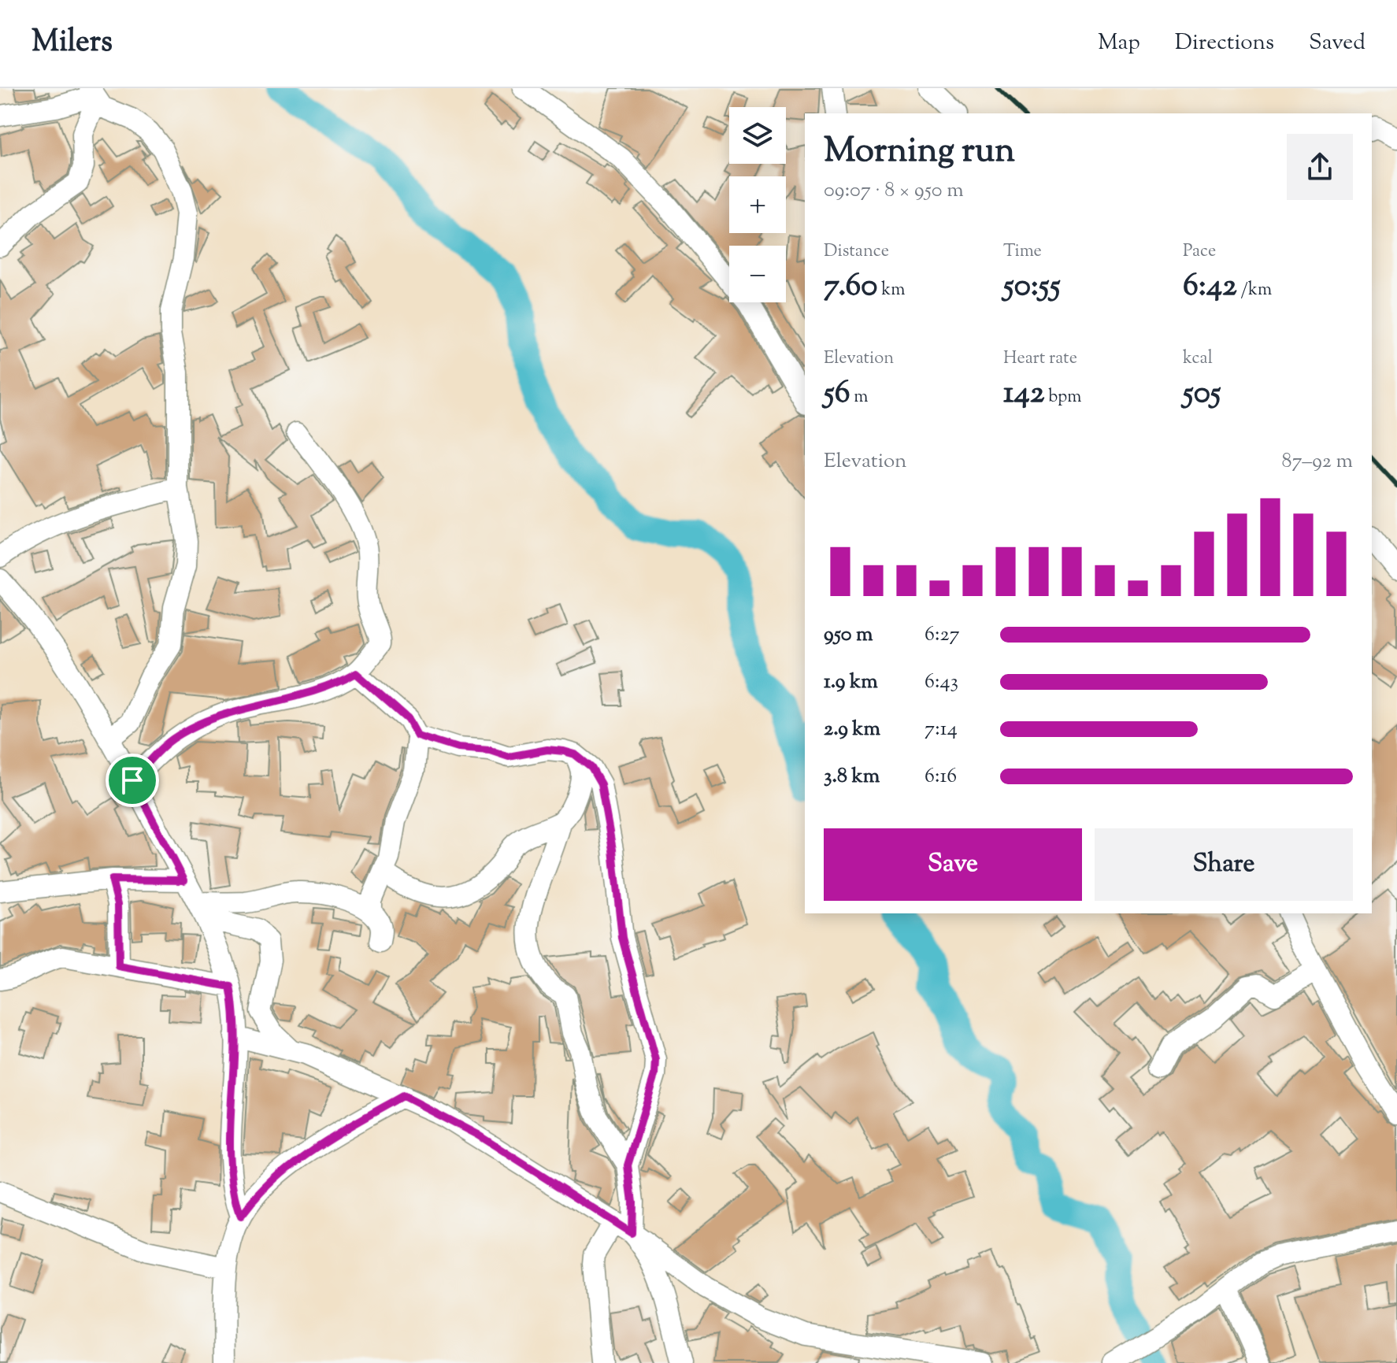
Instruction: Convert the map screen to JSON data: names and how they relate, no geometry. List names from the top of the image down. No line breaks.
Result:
{"page":{"header":"Milers","nav":["Map","Directions","Saved"],"map_buttons":["+","−"],"heading":["Morning run","09:07 · 8 × 950 m"],"stats":[["Distance","7.60 km"],["Time","50:55"],["Pace","6:42 /km"],["Elevation","56 m"],["Heart rate","142 bpm"],["kcal","505"]],"chart":["Elevation","87–92 m"],"list":[{"name":"950 m","note":"6:27"},{"name":"1.9 km","note":"6:43"},{"name":"2.9 km","note":"7:14"},{"name":"3.8 km","note":"6:16"}],"buttons":["Save","Share"]}}
